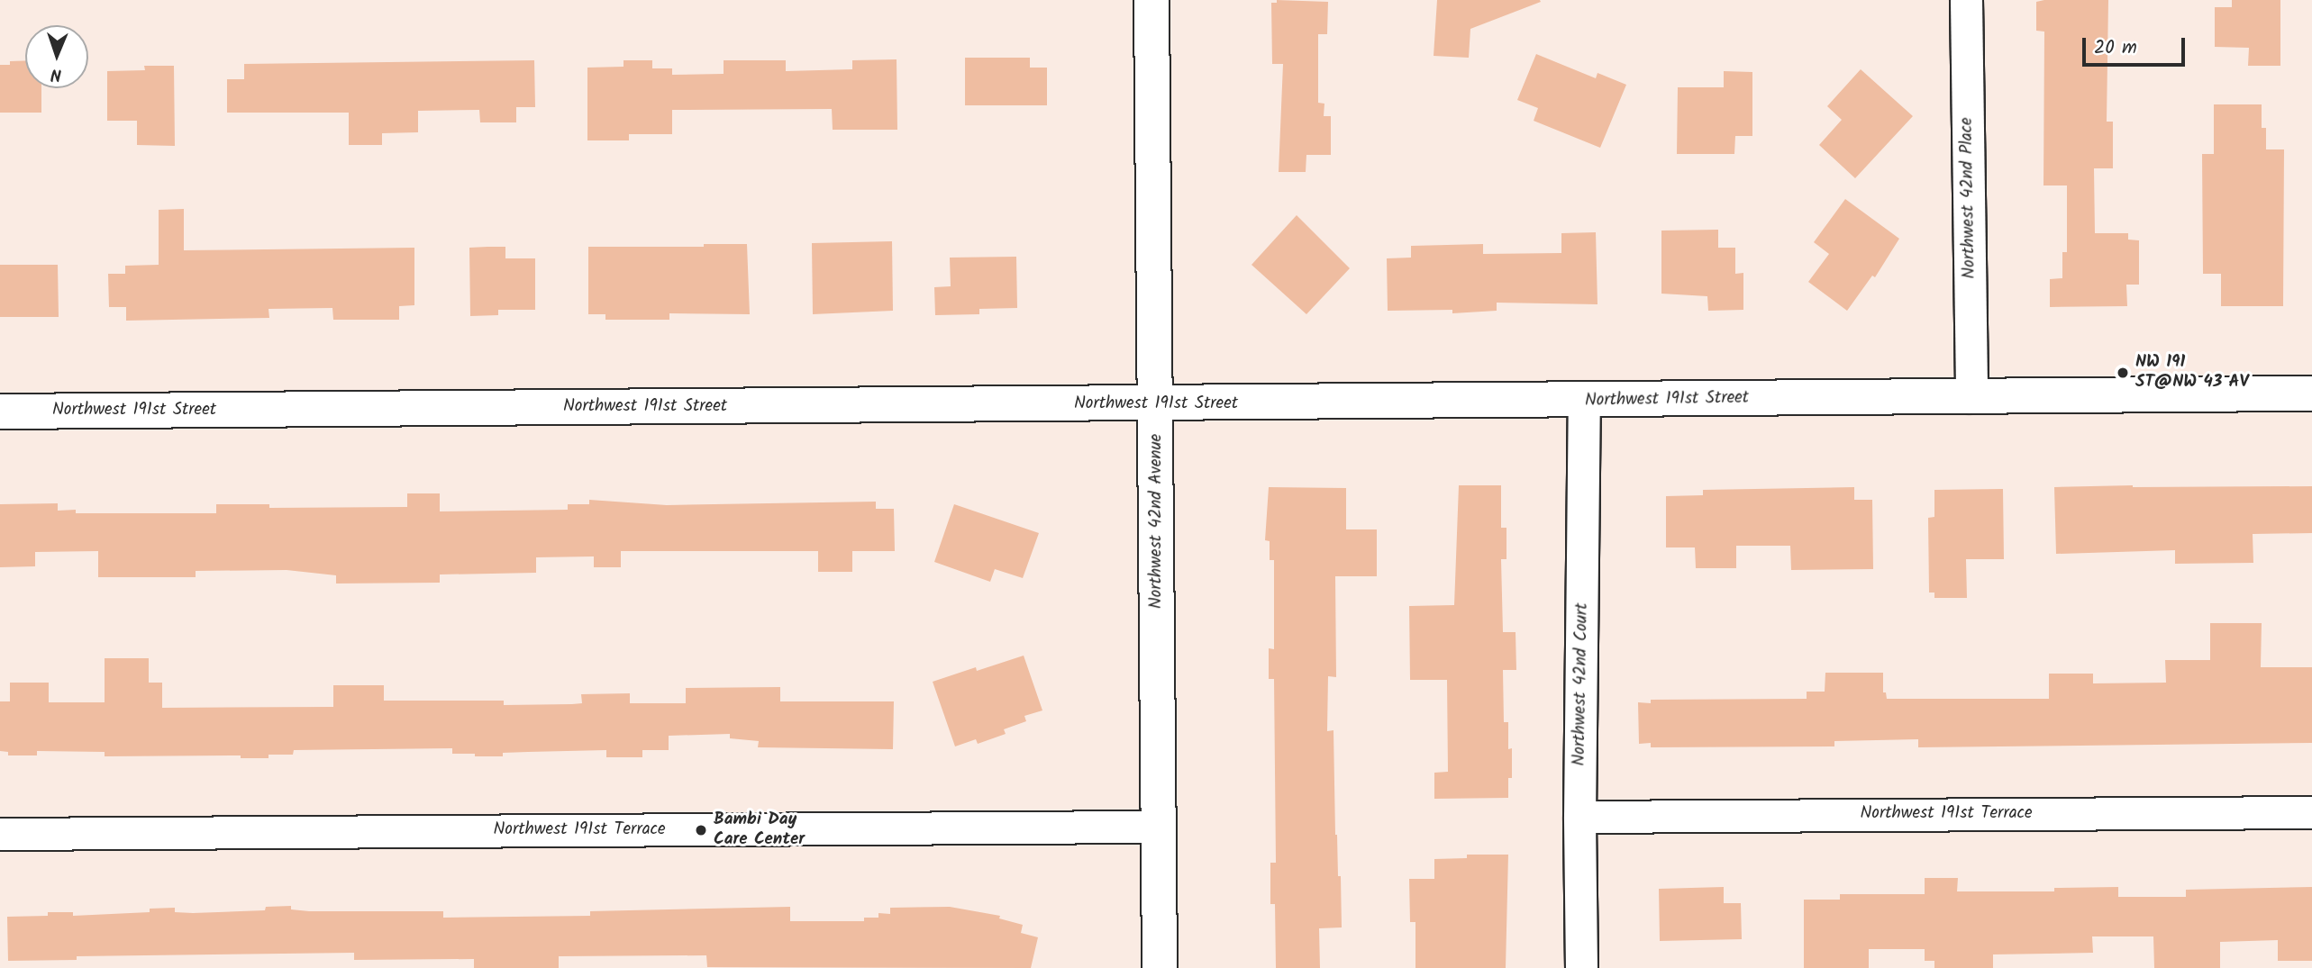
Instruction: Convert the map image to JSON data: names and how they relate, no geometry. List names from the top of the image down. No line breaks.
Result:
{"streets":{"street":["Northwest 42nd Place","Northwest 191st Street","Northwest 42nd Avenue","Northwest 42nd Court","Northwest 191st Terrace"]},"crossings":[["Northwest 42nd Place","Northwest 191st Street"],["Northwest 191st Street","Northwest 42nd Avenue"],["Northwest 191st Street","Northwest 42nd Court"],["Northwest 42nd Avenue","Northwest 191st Terrace"],["Northwest 42nd Court","Northwest 191st Terrace"]],"places":["NW 191 ST@NW 43 AV","Bambi Day Care Center"],"scale_bar":"20 m","north":"bottom"}
